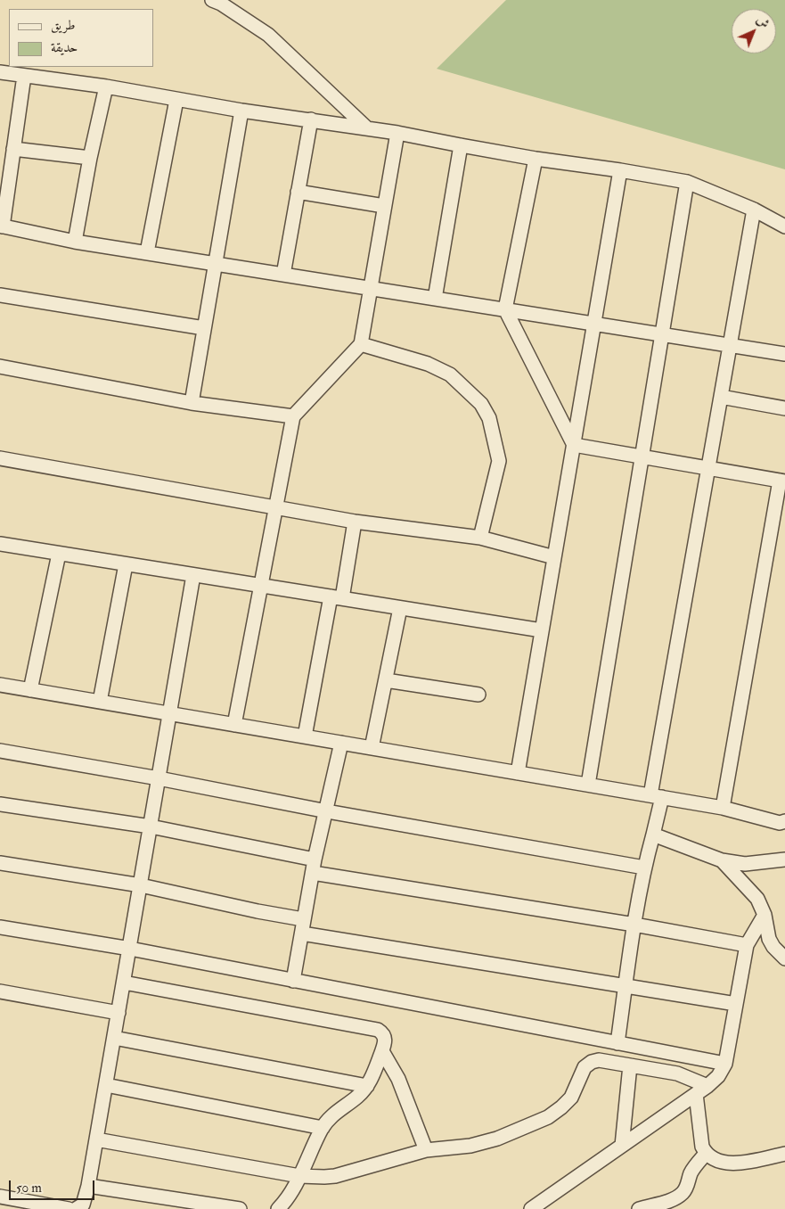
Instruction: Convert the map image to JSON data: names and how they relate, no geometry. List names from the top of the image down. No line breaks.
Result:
{"legend":["طريق","حديقة"],"scale_bar":"50 m","north":"top right"}
